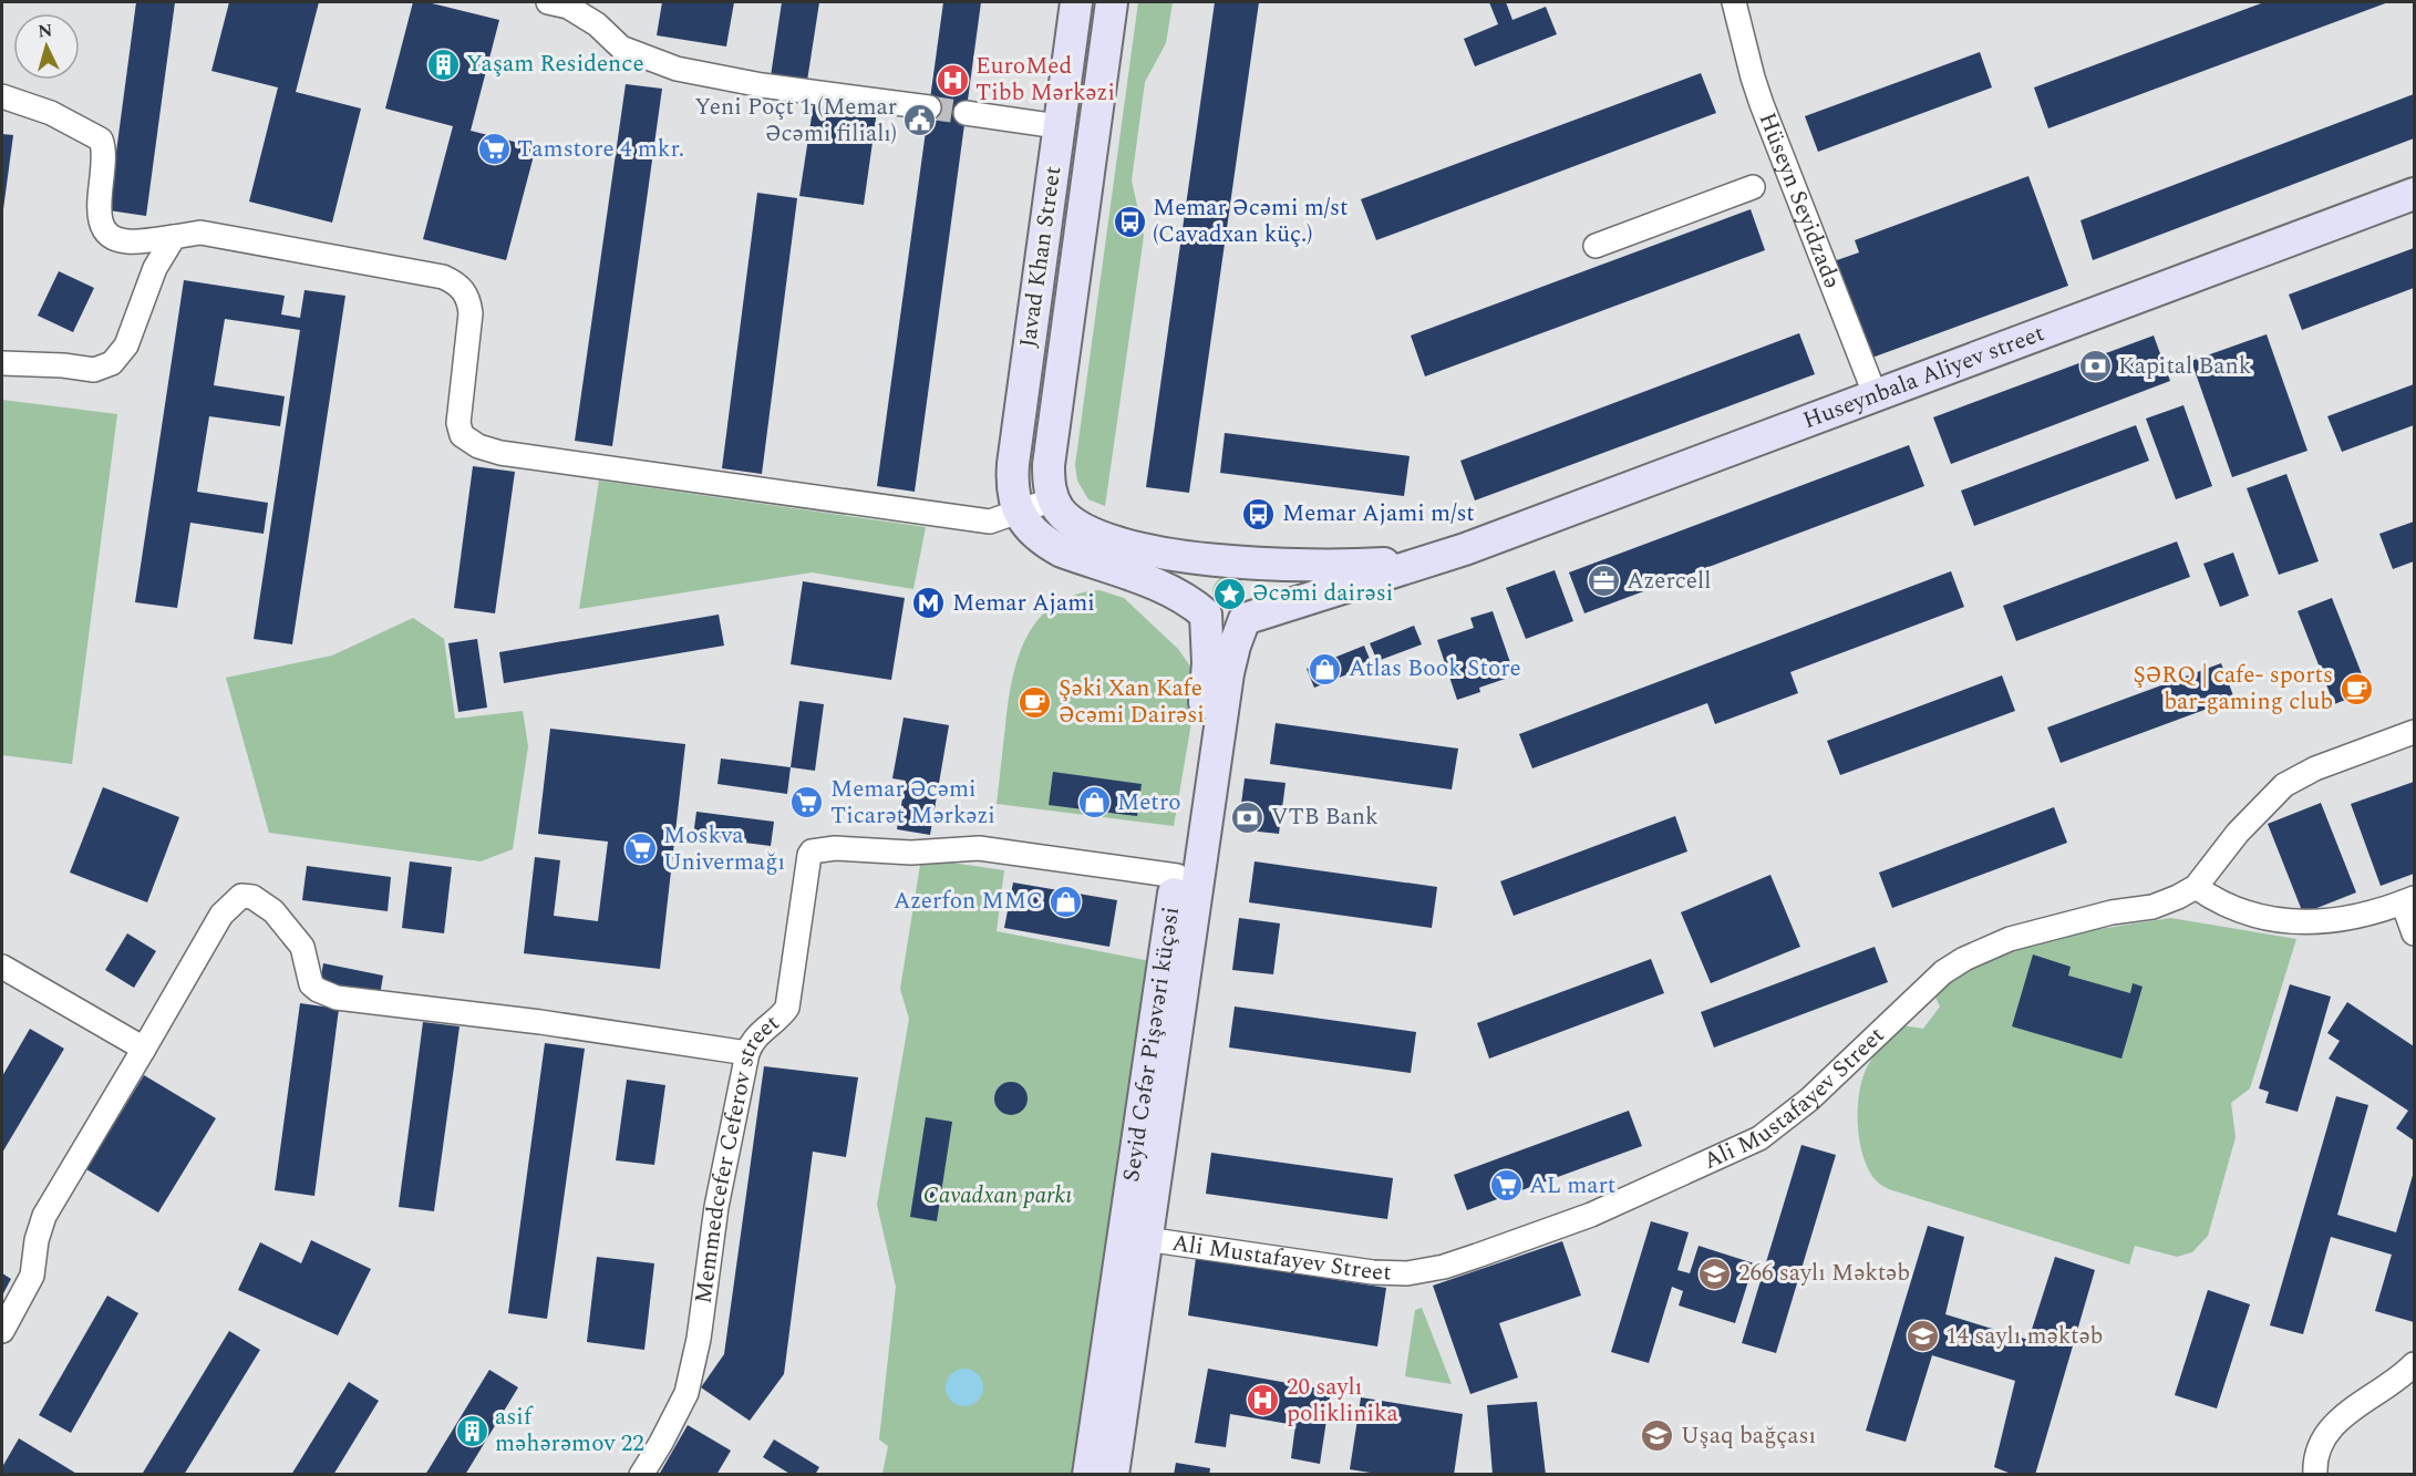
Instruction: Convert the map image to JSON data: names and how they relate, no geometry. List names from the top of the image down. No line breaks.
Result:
{"streets":{"street":["Hüseyn Seyidzadə","Javad Khan Street","Huseynbala Aliyev street","Seyid Cəfər Pişəvəri küçəsi","Ali Mustafayev Street","Memmedcefer Cefеrov street"]},"crossings":[["Hüseyn Seyidzadə","Huseynbala Aliyev street"],["Seyid Cəfər Pişəvəri küçəsi","Ali Mustafayev Street"],["Seyid Cəfər Pişəvəri küçəsi","Memmedcefer Cefеrov street"]],"parks":["Cavadxan parkı"],"places":{"building":["Yaşam Residence","asif məhərəmov 22"],"hospital":["EuroMed Tibb Mərkəzi","20 saylı poliklinika"],"public building":["Yeni Poçt 1 (Memar Əcəmi filialı)"],"supermarket":["Tamstore 4 mkr.","Memar Əcəmi Ticarət Mərkəzi","Moskva Univermağı","AL mart"],"bus stop":["Memar Əcəmi m/st (Cavadxan küç.)","Memar Ajami m/st"],"bank":["Kapital Bank","VTB Bank"],"office":["Azercell"],"place":["Əcəmi dairəsi"],"metro station":["Memar Ajami"],"shop":["Atlas Book Store","Metro","Azerfon MMC"],"cafe":["ŞƏRQ | cafe- sports bar-gaming club","Şəki Xan Kafe Əcəmi Dairəsi"],"school or university":["266 saylı Məktəb","14 saylı məktəb","Uşaq bağçası"]},"north":"top"}
